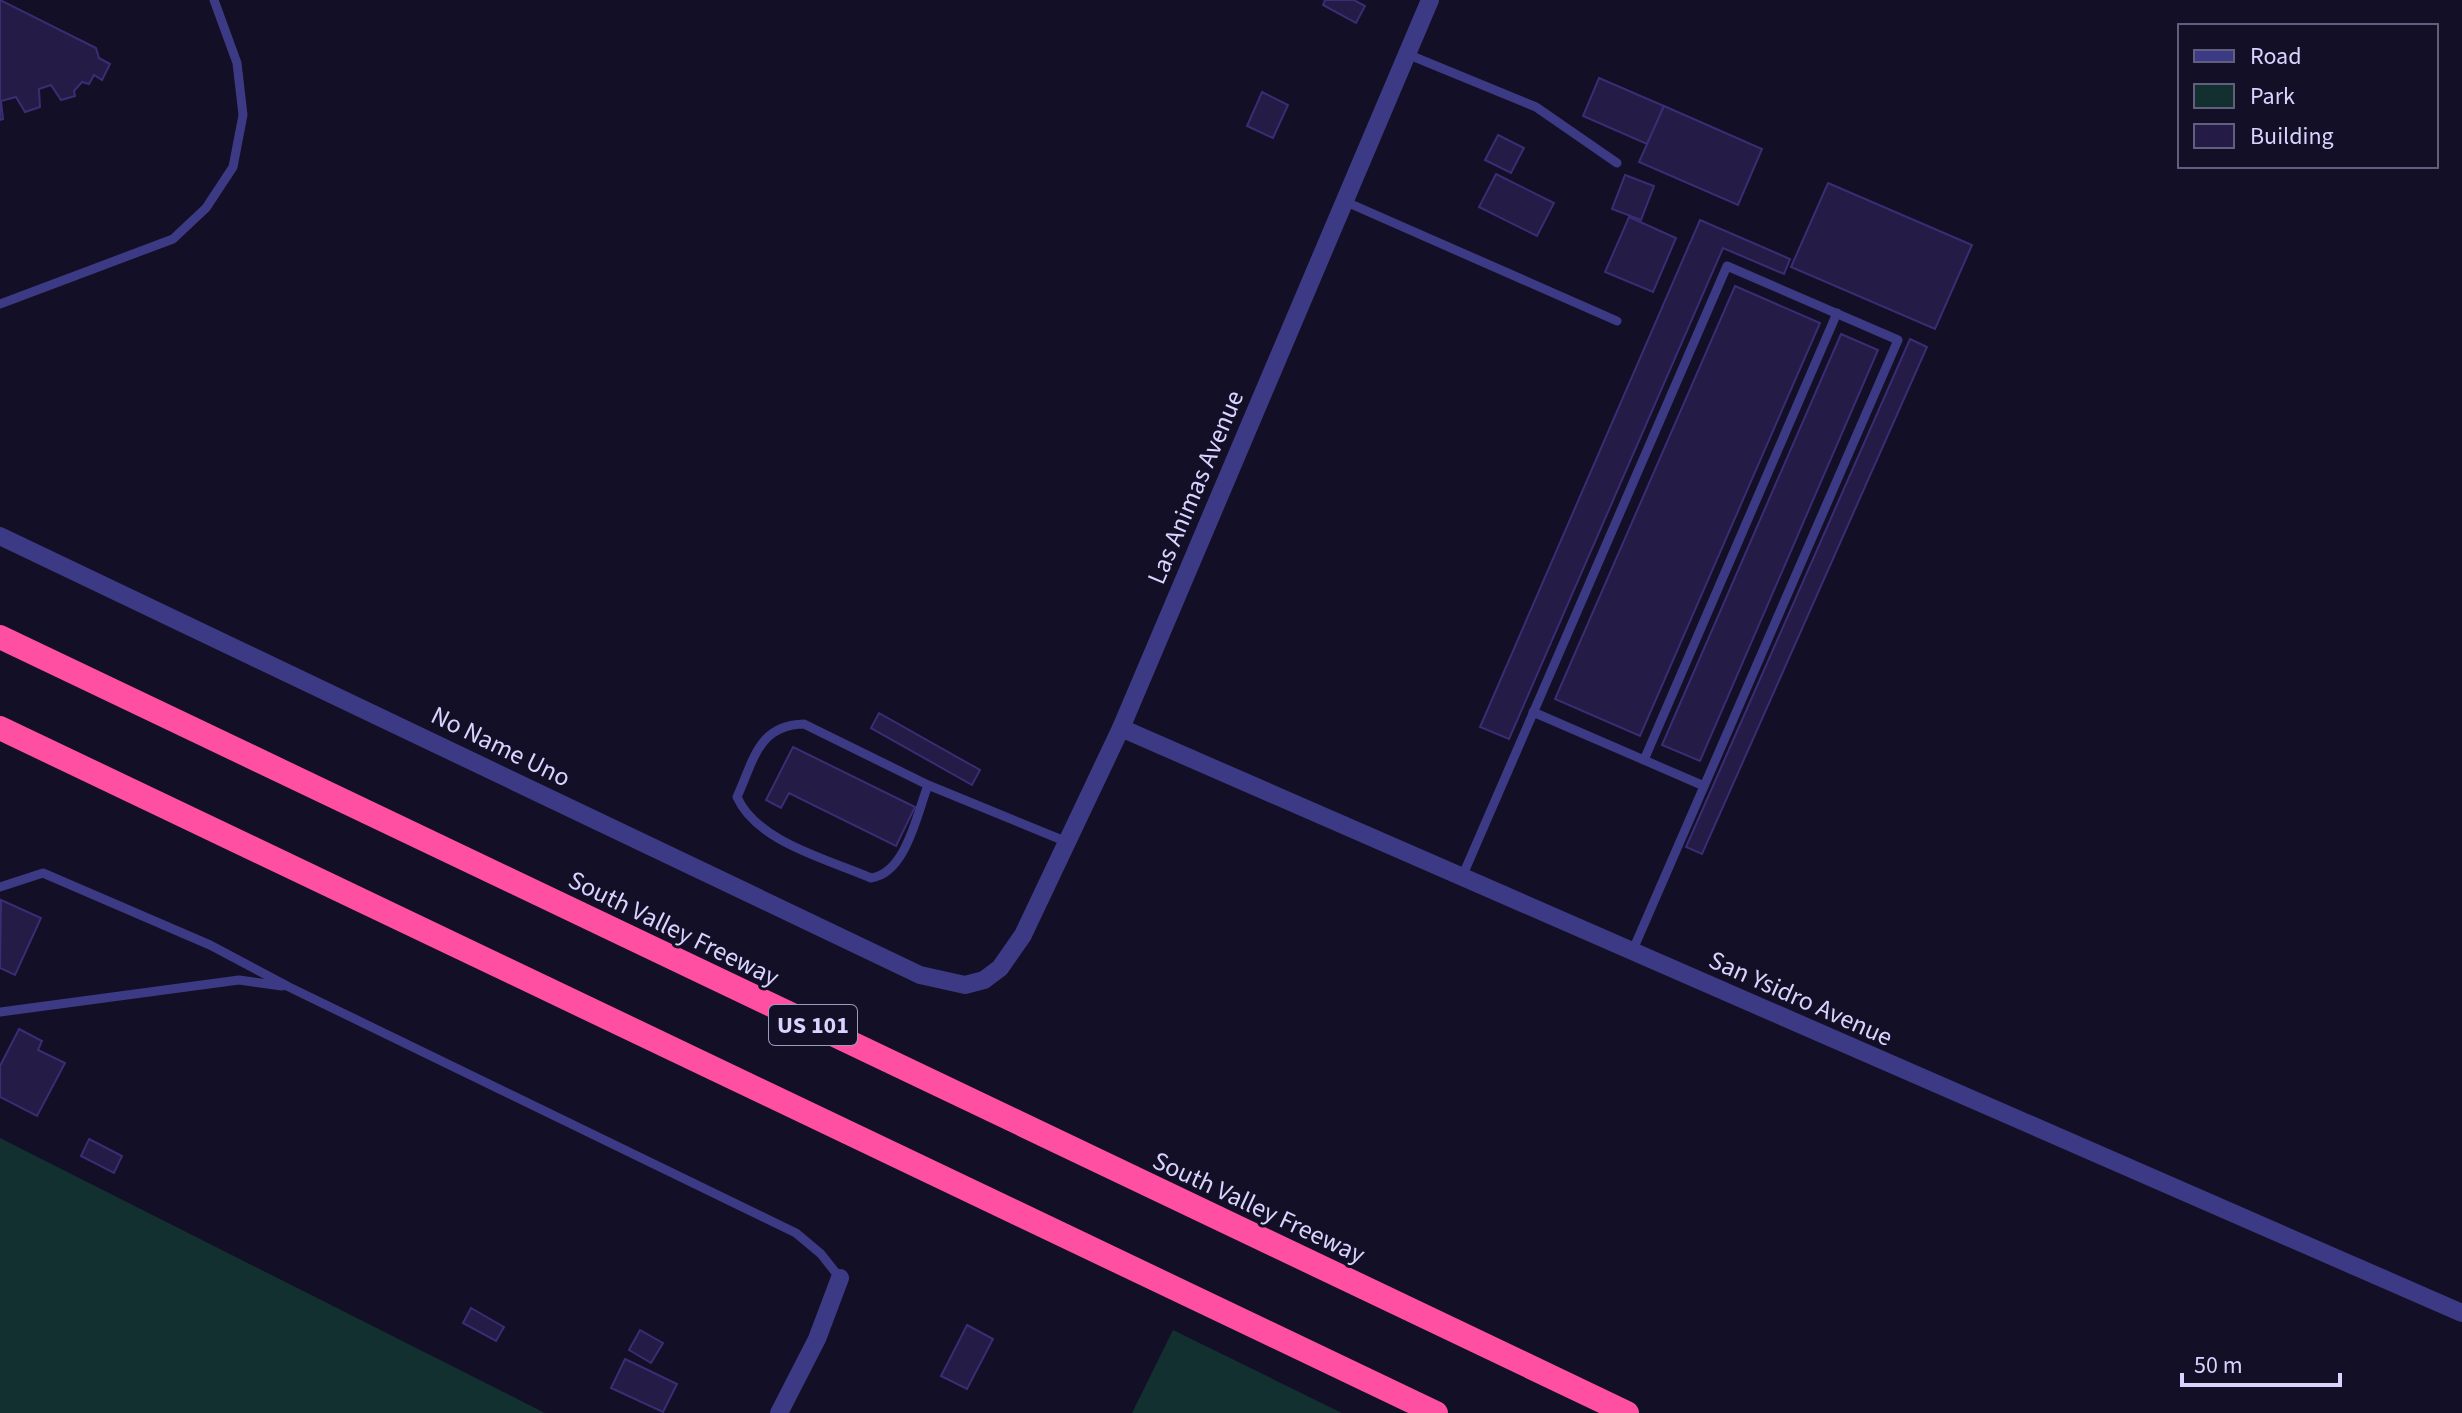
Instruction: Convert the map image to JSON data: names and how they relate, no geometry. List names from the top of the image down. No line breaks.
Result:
{"streets":{"highway":["South Valley Freeway","US 101"],"street":["Las Animas Avenue","No Name Uno","San Ysidro Avenue"]},"crossings":[["Las Animas Avenue","No Name Uno"],["Las Animas Avenue","San Ysidro Avenue"]],"legend":["Road","Park","Building"],"scale_bar":"50 m"}
